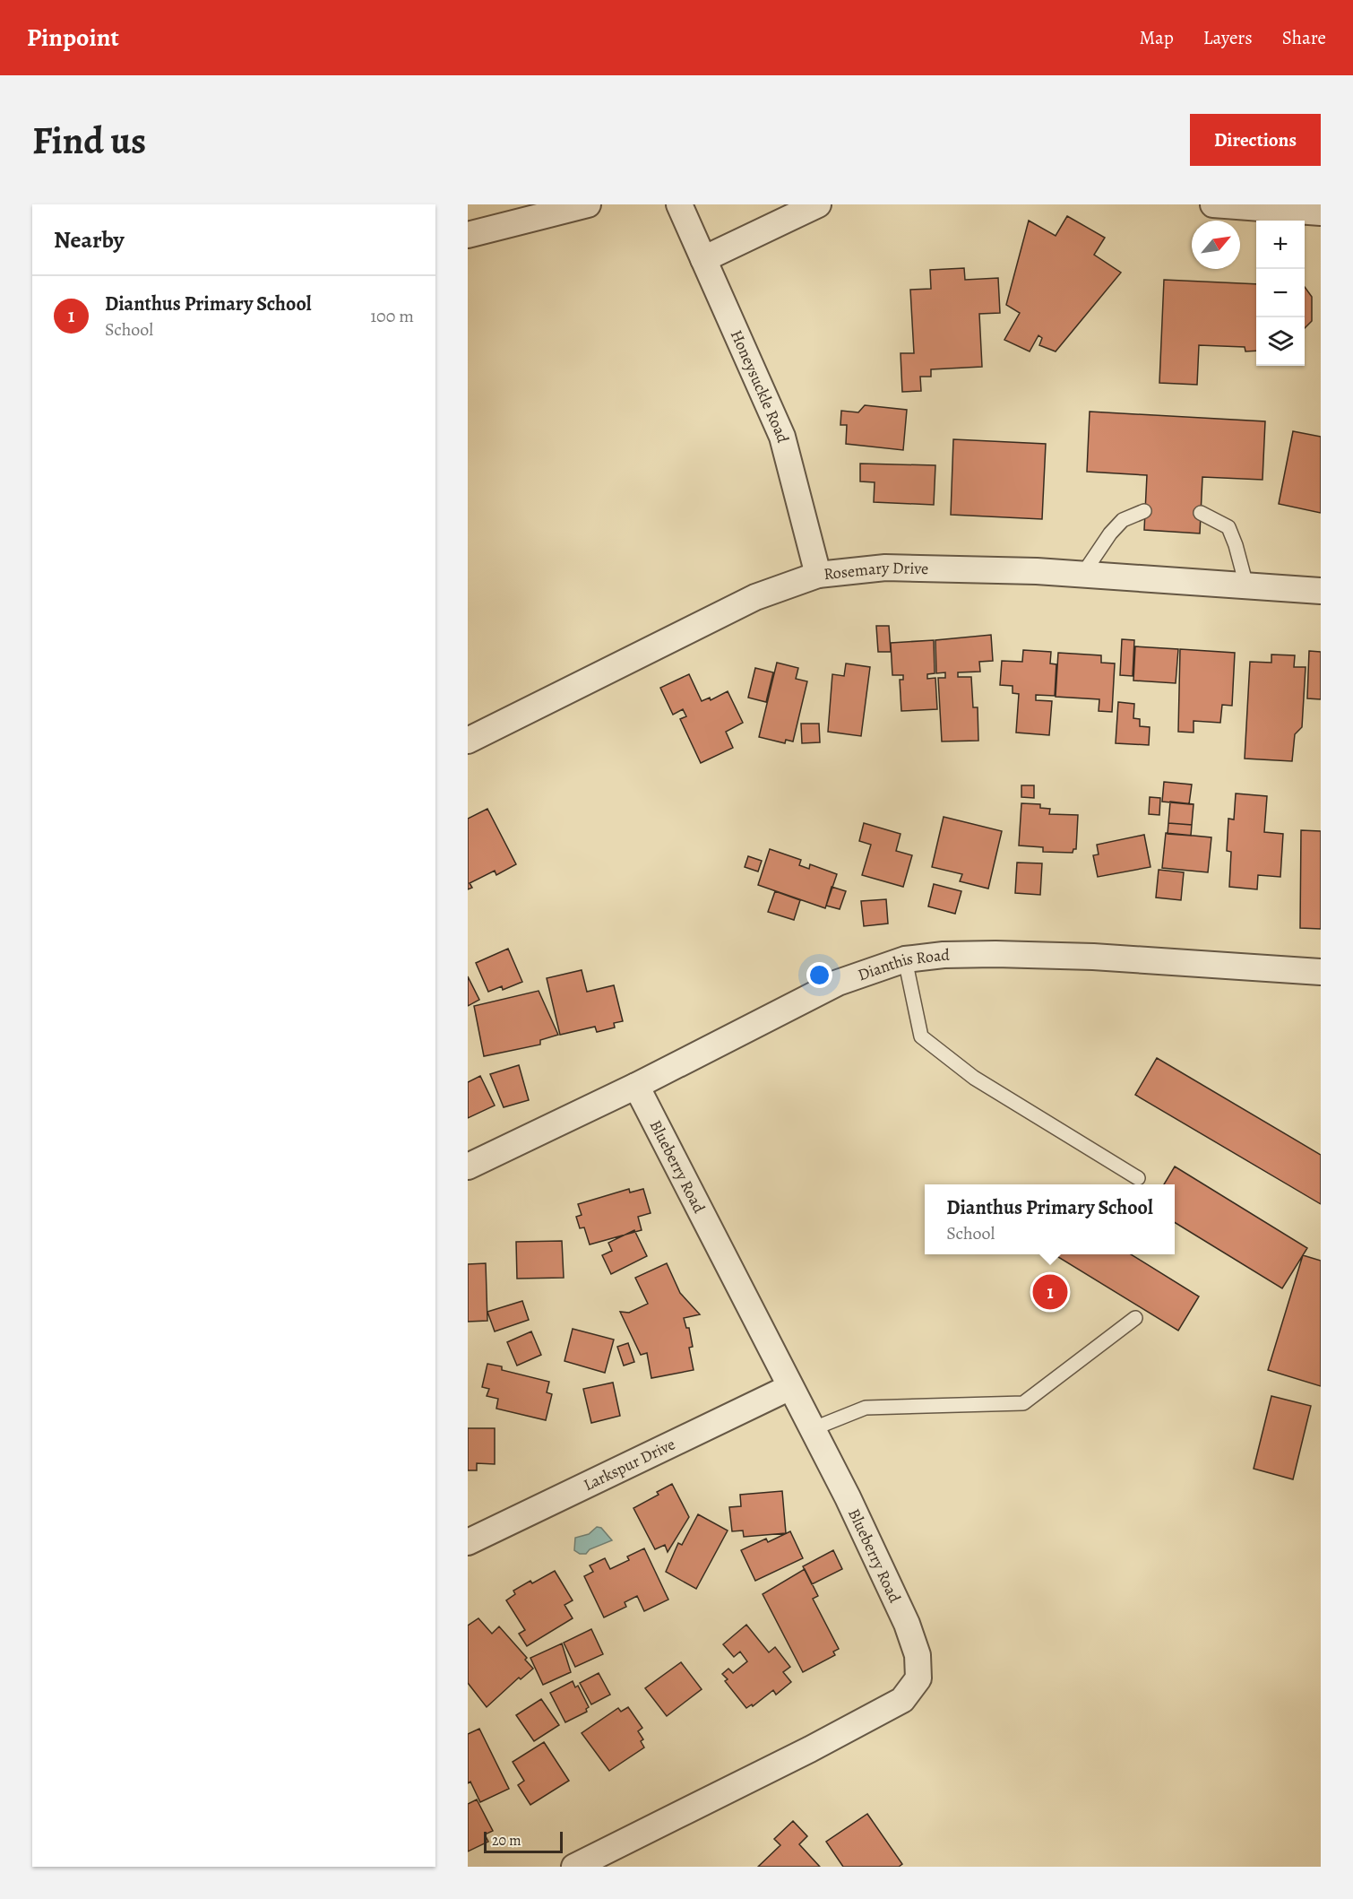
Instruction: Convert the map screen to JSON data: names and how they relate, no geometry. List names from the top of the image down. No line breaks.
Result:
{"streets":{"street":["Honeysuckle Road","Rosemary Drive","Dianthis Road","Blueberry Road","Larkspur Drive"]},"crossings":[["Honeysuckle Road","Rosemary Drive"],["Dianthis Road","Blueberry Road"],["Blueberry Road","Larkspur Drive"]],"scale_bar":"20 m","north":"top right","page":{"header":"Pinpoint","nav":["Map","Layers","Share"],"buttons":"Directions","title":"Find us","heading":"Nearby","map_buttons":["+","−"],"list":[{"mark":"1","name":"Dianthus Primary School","note":"School","value":"100 m"}],"popup":["Dianthus Primary School","School"],"pins":"1","scale":"20 m"}}
